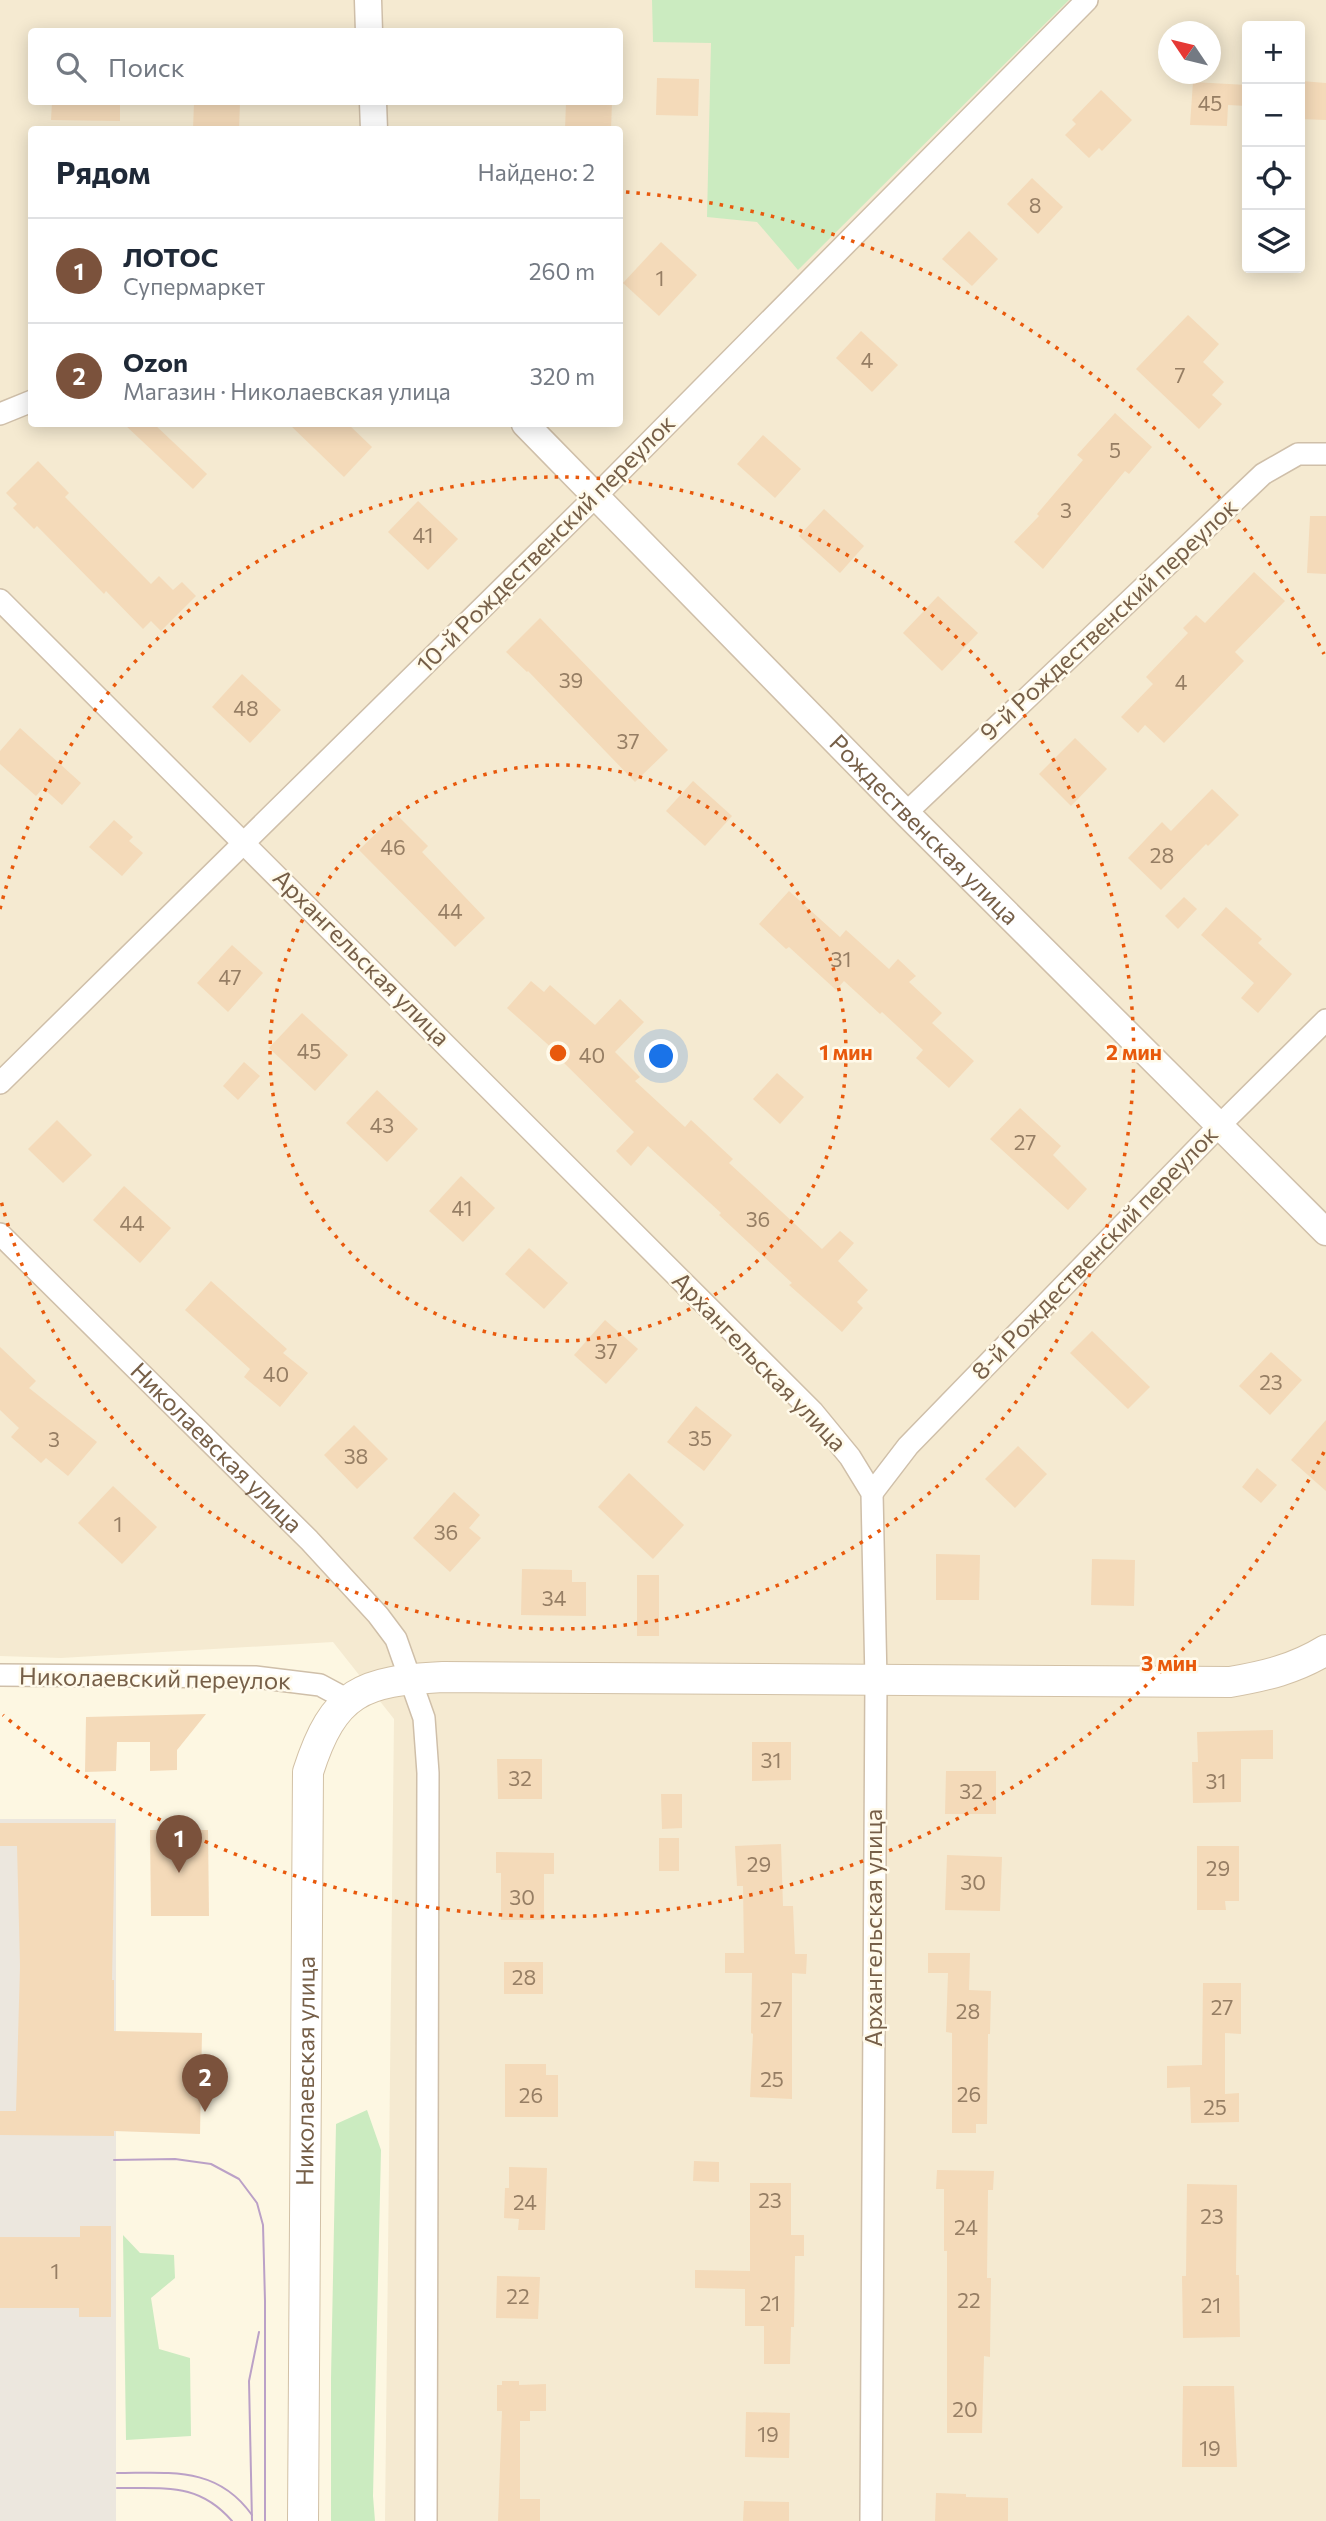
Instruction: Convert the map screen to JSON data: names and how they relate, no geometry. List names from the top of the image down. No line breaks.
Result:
{"streets":{"main road":["Николаевская улица"],"street":["10-й Рождественский переулок","9-й Рождественский переулок","Рождественская улица","Архангельская улица","8-й Рождественский переулок","Николаевский переулок"]},"crossings":[["10-й Рождественский переулок","Рождественская улица"],["10-й Рождественский переулок","Архангельская улица"],["9-й Рождественский переулок","Рождественская улица"],["Рождественская улица","8-й Рождественский переулок"],["Архангельская улица","8-й Рождественский переулок"],["Николаевская улица","Николаевский переулок"]],"house_numbers":["45","8","1","4","7","5","3","41","39","4","48","37","46","28","44","31","47","45","40","43","27","41","36","44","37","40","23","35","3","38","1","36","34","31","32","31","32","29","29","30","30","28","27","27","28","25","26","26","25","23","24","23","24","1","22","22","21","21","20","19","19"],"north":"top left","page":{"map_buttons":["+","−"],"search":"Поиск","heading":["Рядом","Найдено: 2"],"list":[{"mark":"1","name":"ЛОТОС","note":"Супермаркет","value":"260 m"},{"mark":"2","name":"Ozon","note":"Магазин · Николаевская улица","value":"320 m"}],"pins":["1","2"]},"rings":["1 мин","2 мин","3 мин"]}
